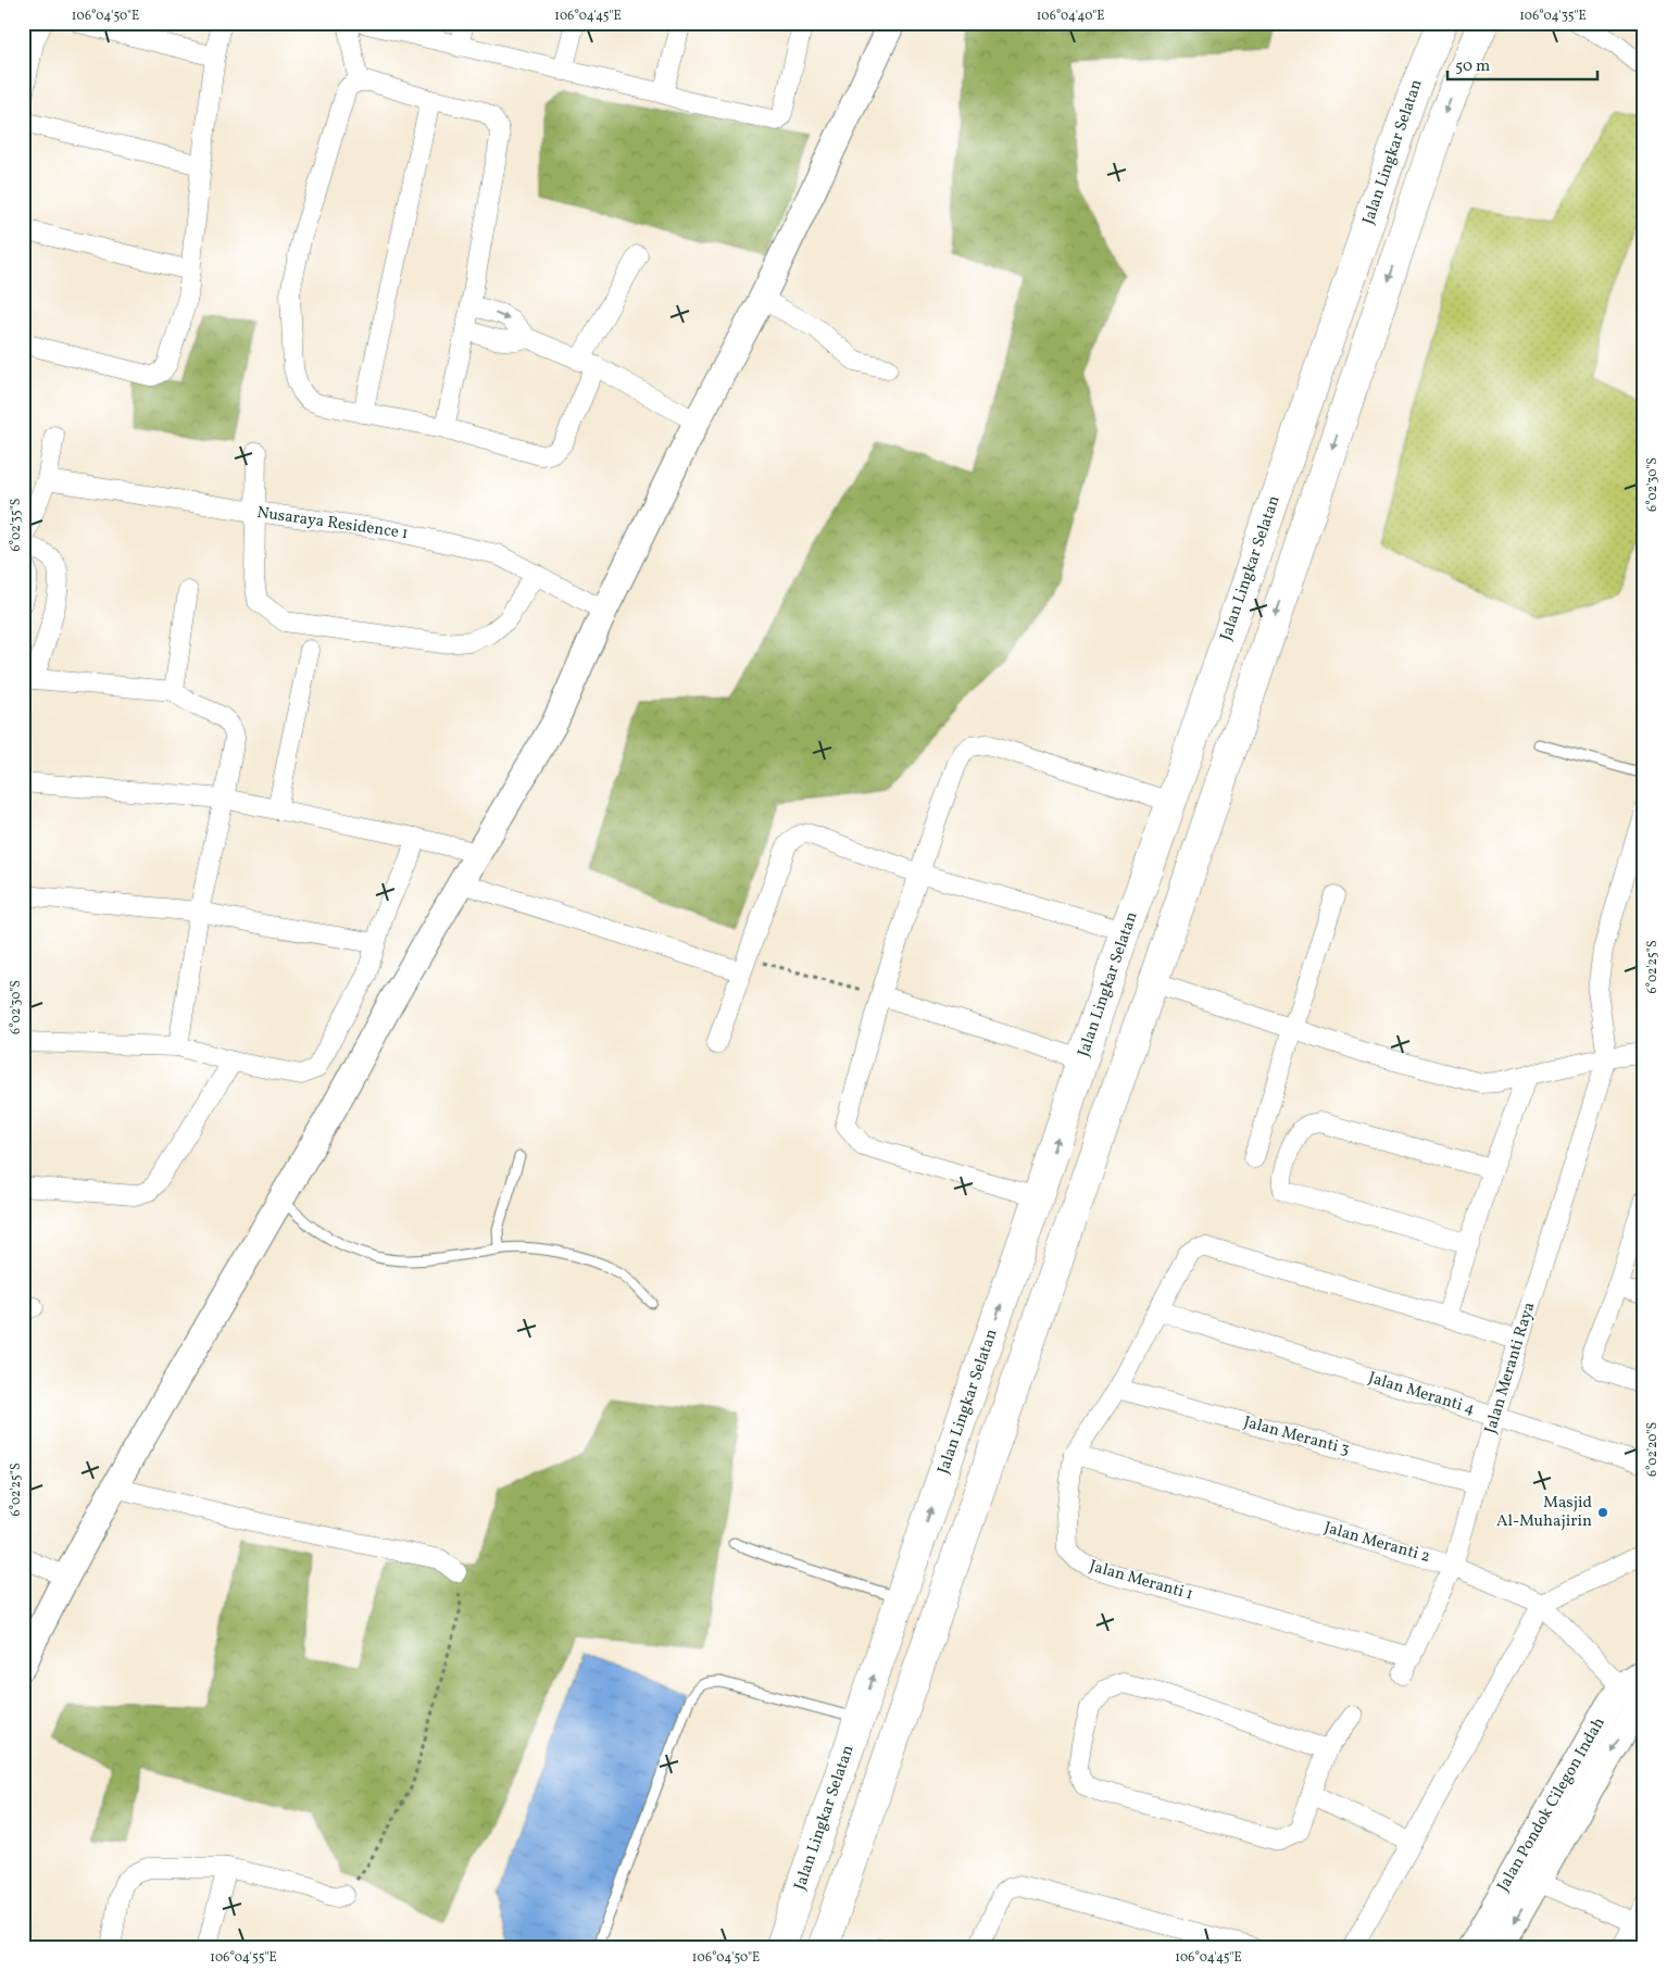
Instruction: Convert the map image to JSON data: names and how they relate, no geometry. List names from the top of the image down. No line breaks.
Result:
{"streets":{"highway":["Jalan Lingkar Selatan"],"street":["Nusaraya Residence 1","Jalan Meranti Raya","Jalan Meranti 4","Jalan Meranti 3","Jalan Meranti 2","Jalan Meranti 1","Jalan Pondok Cilegon Indah"]},"crossings":[["Jalan Meranti Raya","Jalan Meranti 4"],["Jalan Meranti Raya","Jalan Meranti 3"],["Jalan Meranti Raya","Jalan Meranti 2"],["Jalan Meranti Raya","Jalan Meranti 1"],["Jalan Meranti 4","Jalan Meranti 1"],["Jalan Meranti 3","Jalan Meranti 1"],["Jalan Meranti 2","Jalan Meranti 1"],["Jalan Meranti 2","Jalan Pondok Cilegon Indah"]],"places":["Masjid Al-Muhajirin"],"scale_bar":"50 m","coordinates":["106°04'50\"E","106°04'45\"E","106°04'40\"E","106°04'35\"E","6°02'30\"S","6°02'35\"S","6°02'25\"S","6°02'20\"S","106°04'55\"E"]}
